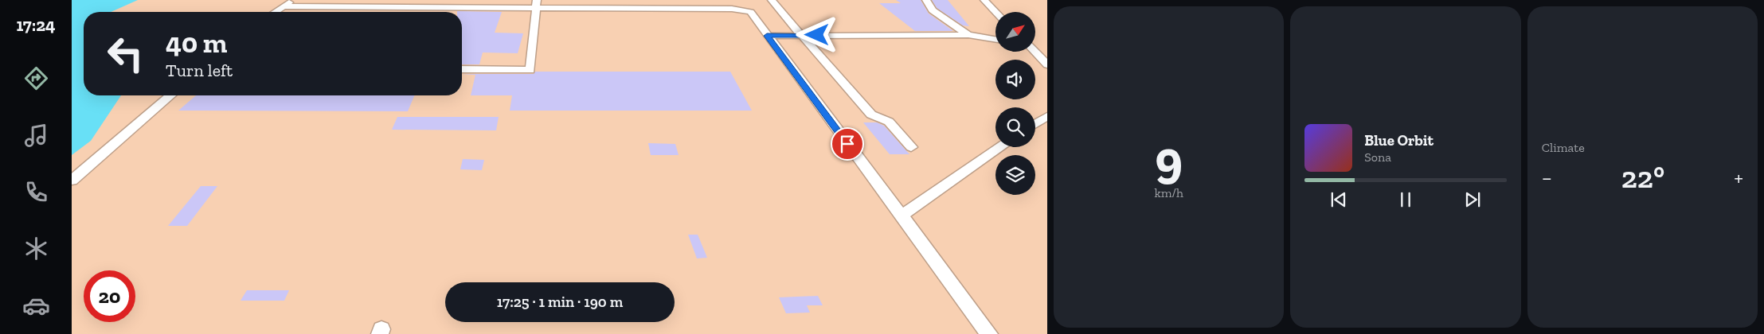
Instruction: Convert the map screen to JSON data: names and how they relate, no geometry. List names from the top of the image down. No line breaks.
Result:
{"north":"top right","page":{"tabs":"17:24","tile":[["9","km/h"],"Climate"],"turn":["40 m","Turn left"],"song":["Blue Orbit","Sona"],"heat":["−","22°","+"],"limit":"20","trip":"17:25 · 1 min · 190 m"}}
